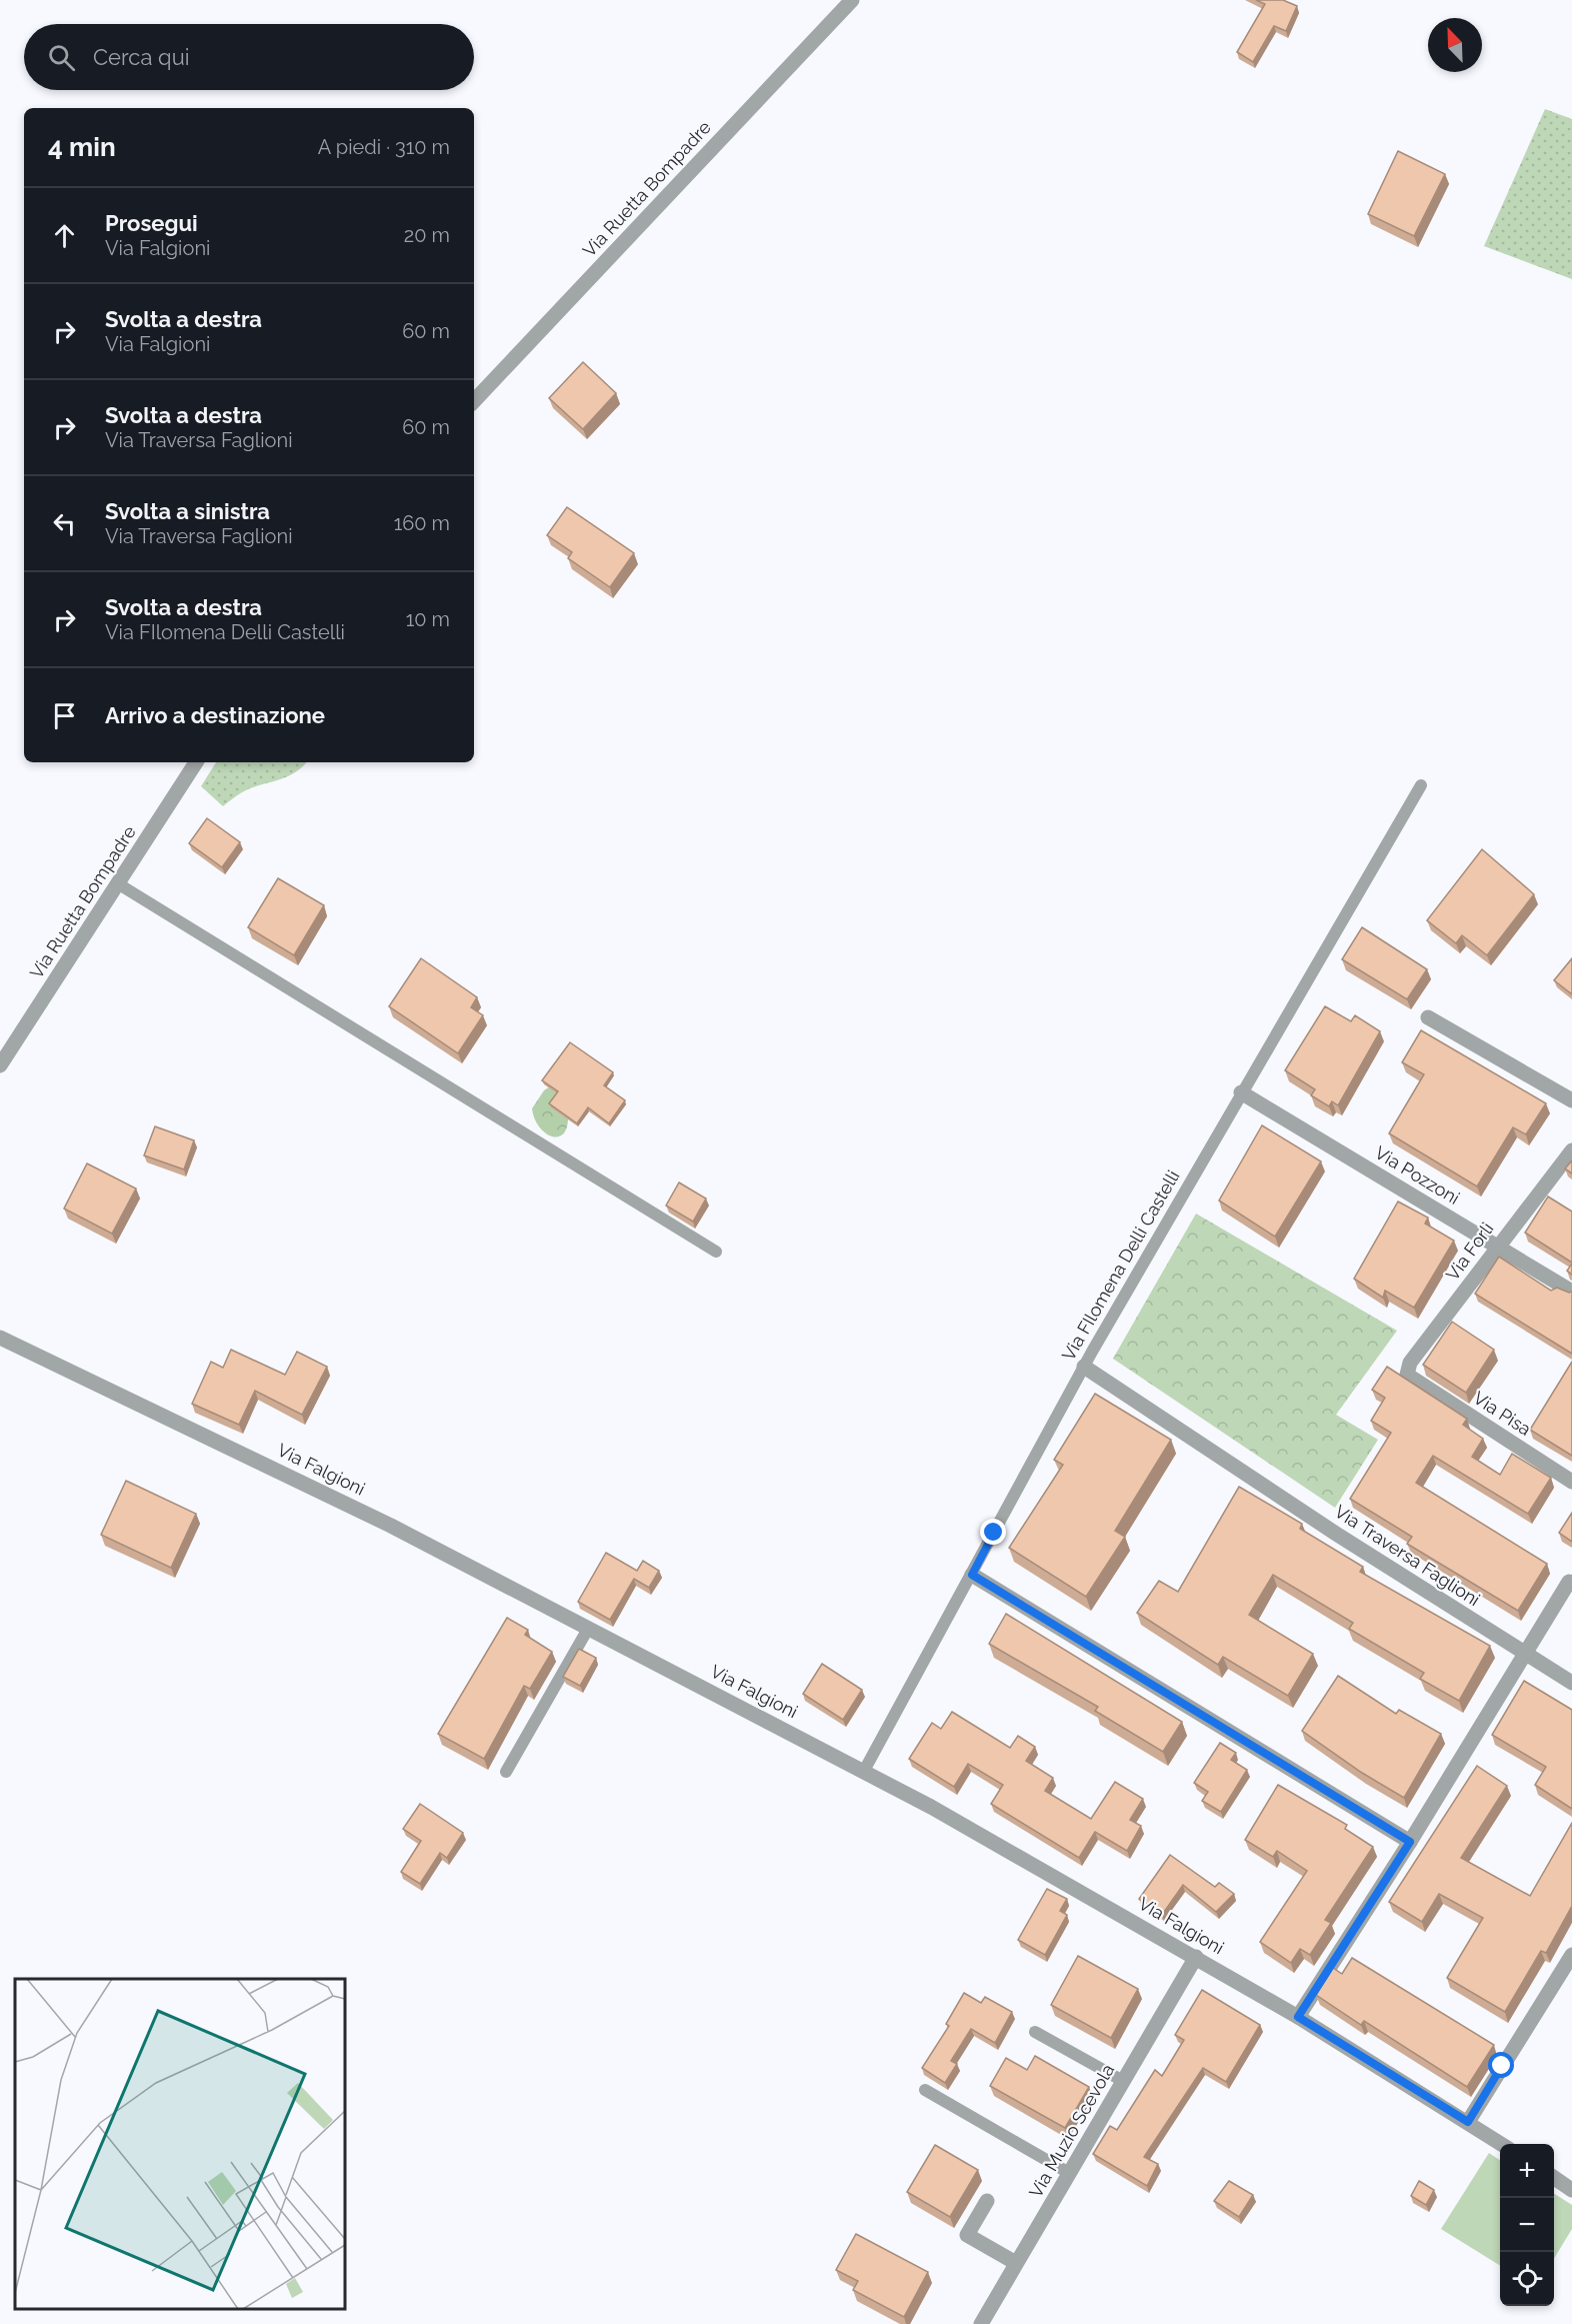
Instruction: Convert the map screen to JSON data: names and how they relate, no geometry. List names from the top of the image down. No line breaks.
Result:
{"streets":{"street":["Via Ruetta Bompadre","Via Pozzoni","Via Forlì","Via Pisa","Via Falgioni","Via Traversa Faglioni","Via Muzio Scevola"],"lane":["Via FIlomena Delli Castelli"]},"crossings":[["Via Pozzoni","Via Forlì"],["Via Pozzoni","Via FIlomena Delli Castelli"],["Via Forlì","Via Pisa"],["Via FIlomena Delli Castelli","Via Falgioni"],["Via FIlomena Delli Castelli","Via Traversa Faglioni"],["Via Falgioni","Via Muzio Scevola"]],"north":"top left","page":{"search":"Cerca qui","heading":["4 min","A piedi · 310 m"],"list":[["Prosegui","Via Falgioni","20 m"],["Svolta a destra","Via Falgioni","60 m"],["Svolta a destra","Via Traversa Faglioni","60 m"],["Svolta a sinistra","Via Traversa Faglioni","160 m"],["Svolta a destra","Via FIlomena Delli Castelli","10 m"],"Arrivo a destinazione"],"map_buttons":["+","−"]}}
